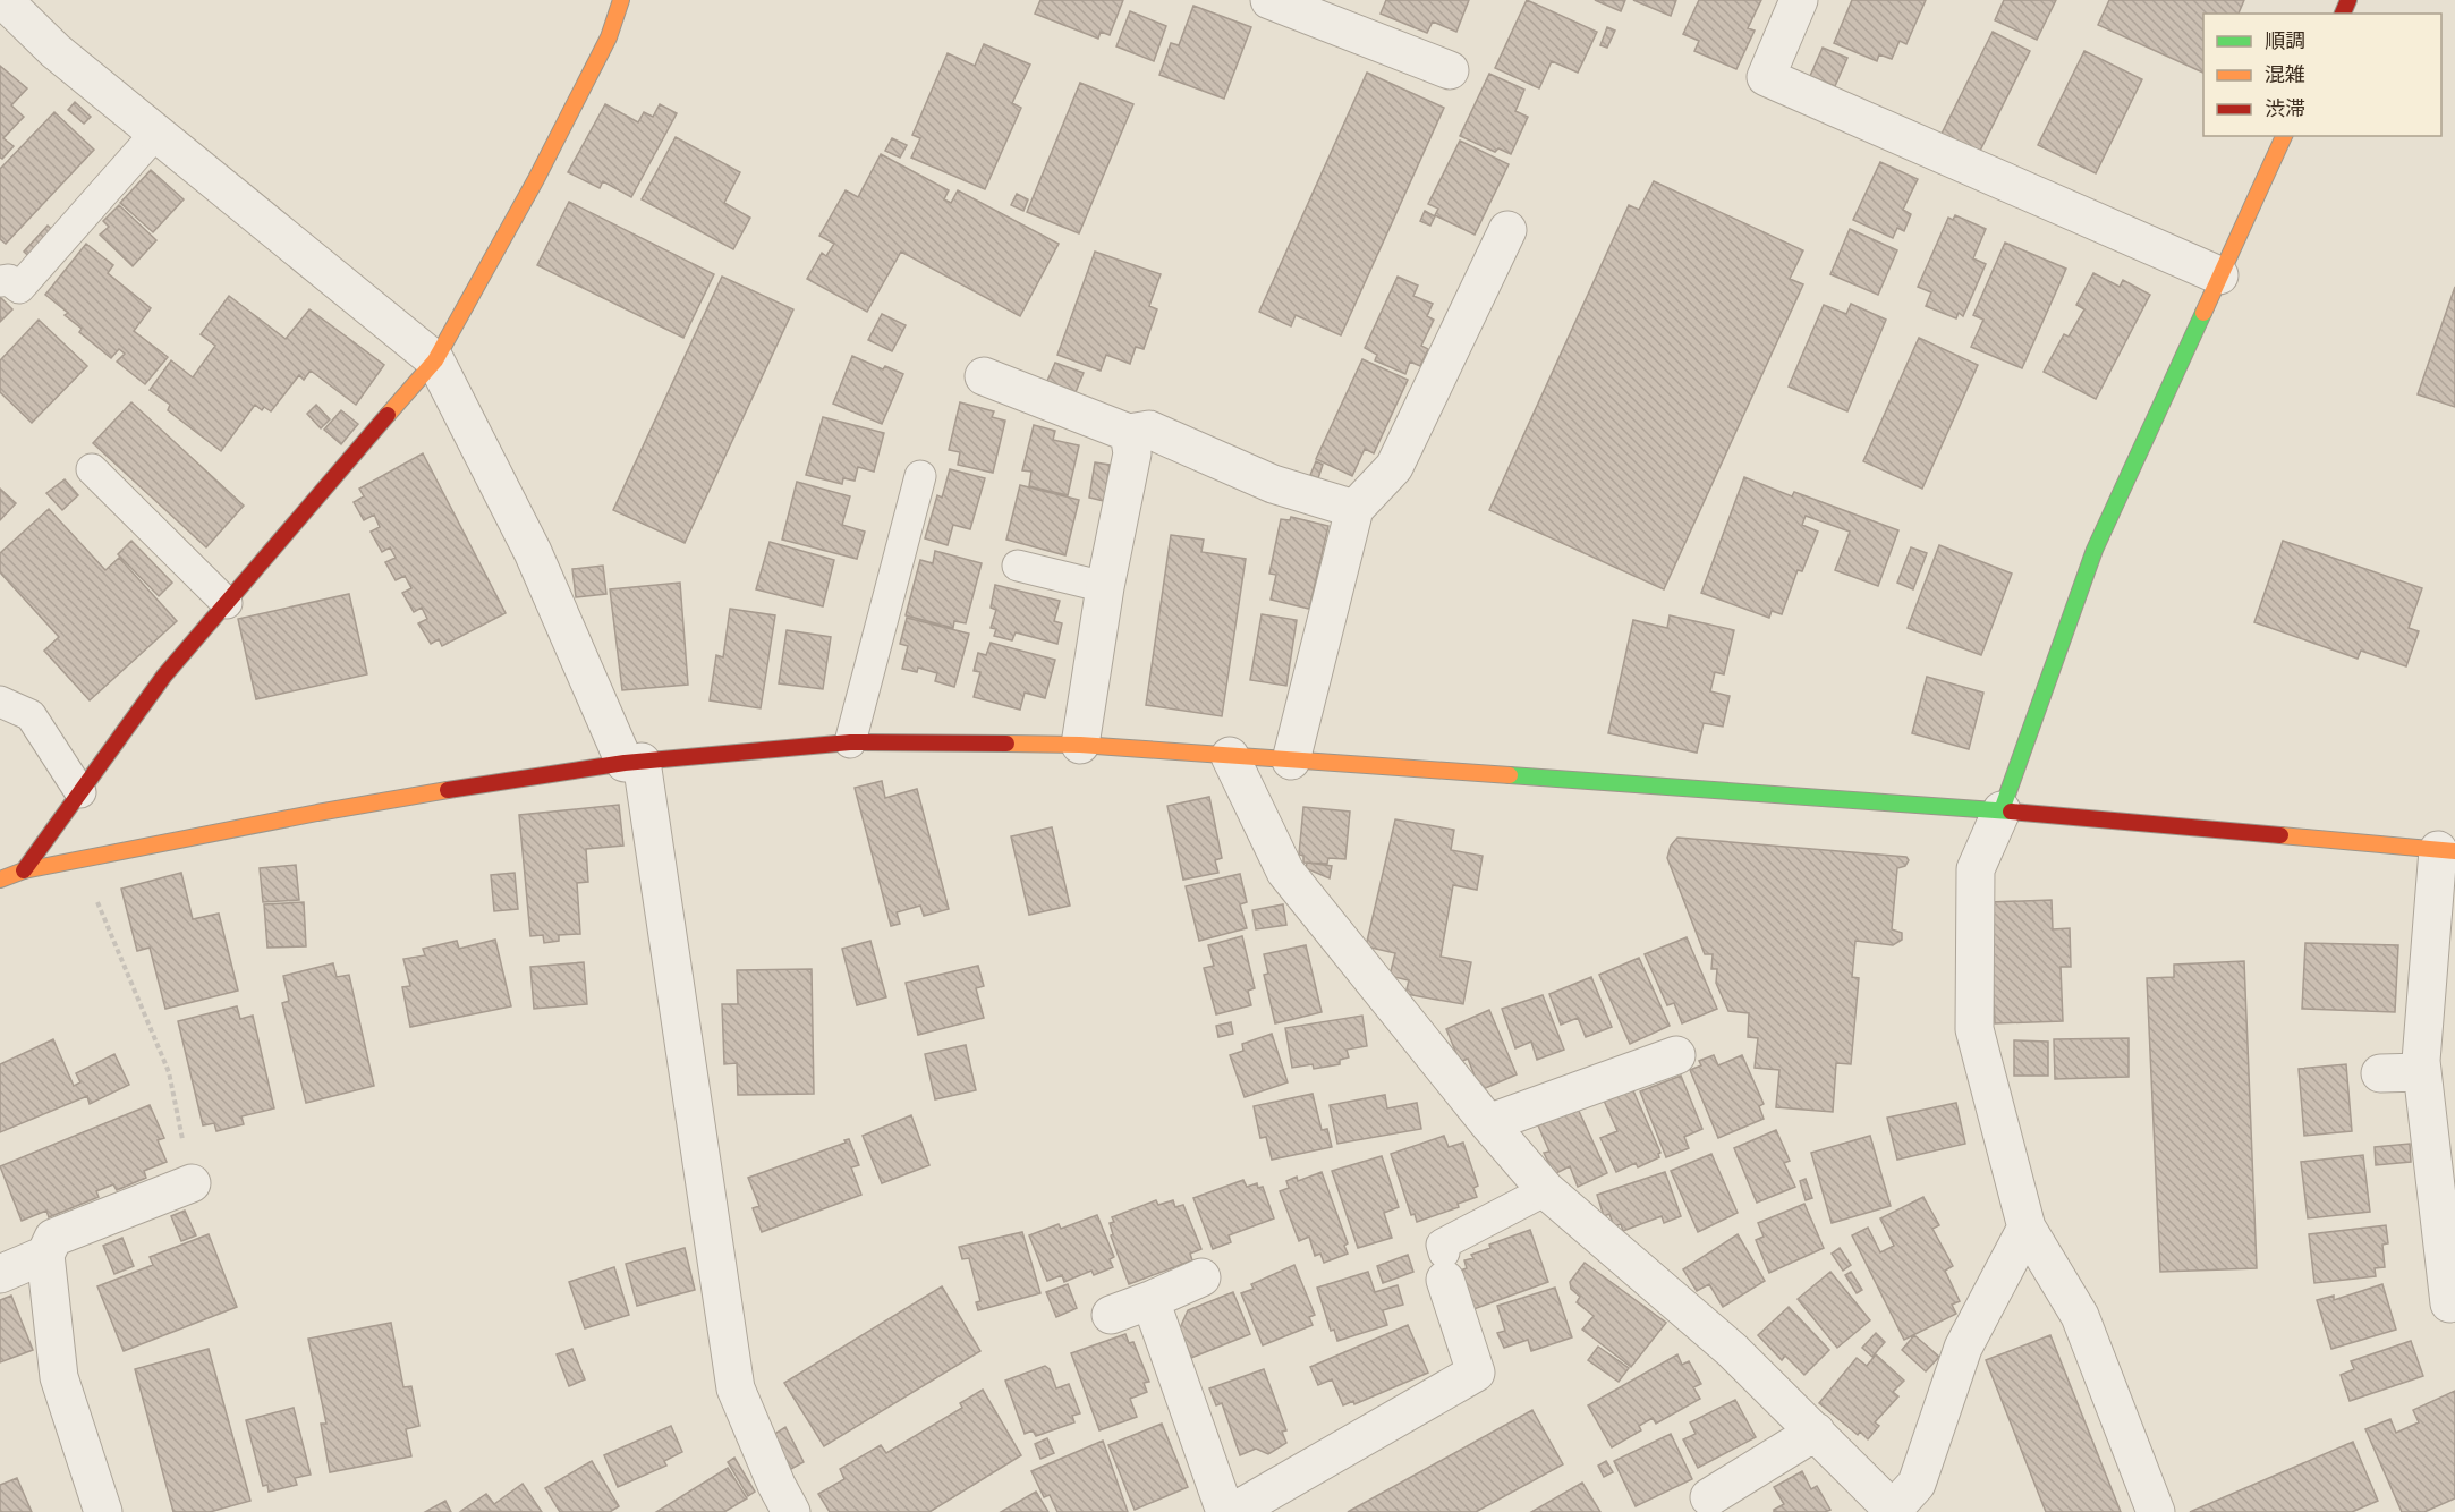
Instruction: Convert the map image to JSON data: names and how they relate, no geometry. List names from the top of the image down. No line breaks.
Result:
{"legend":["順調","混雑","渋滞"]}
